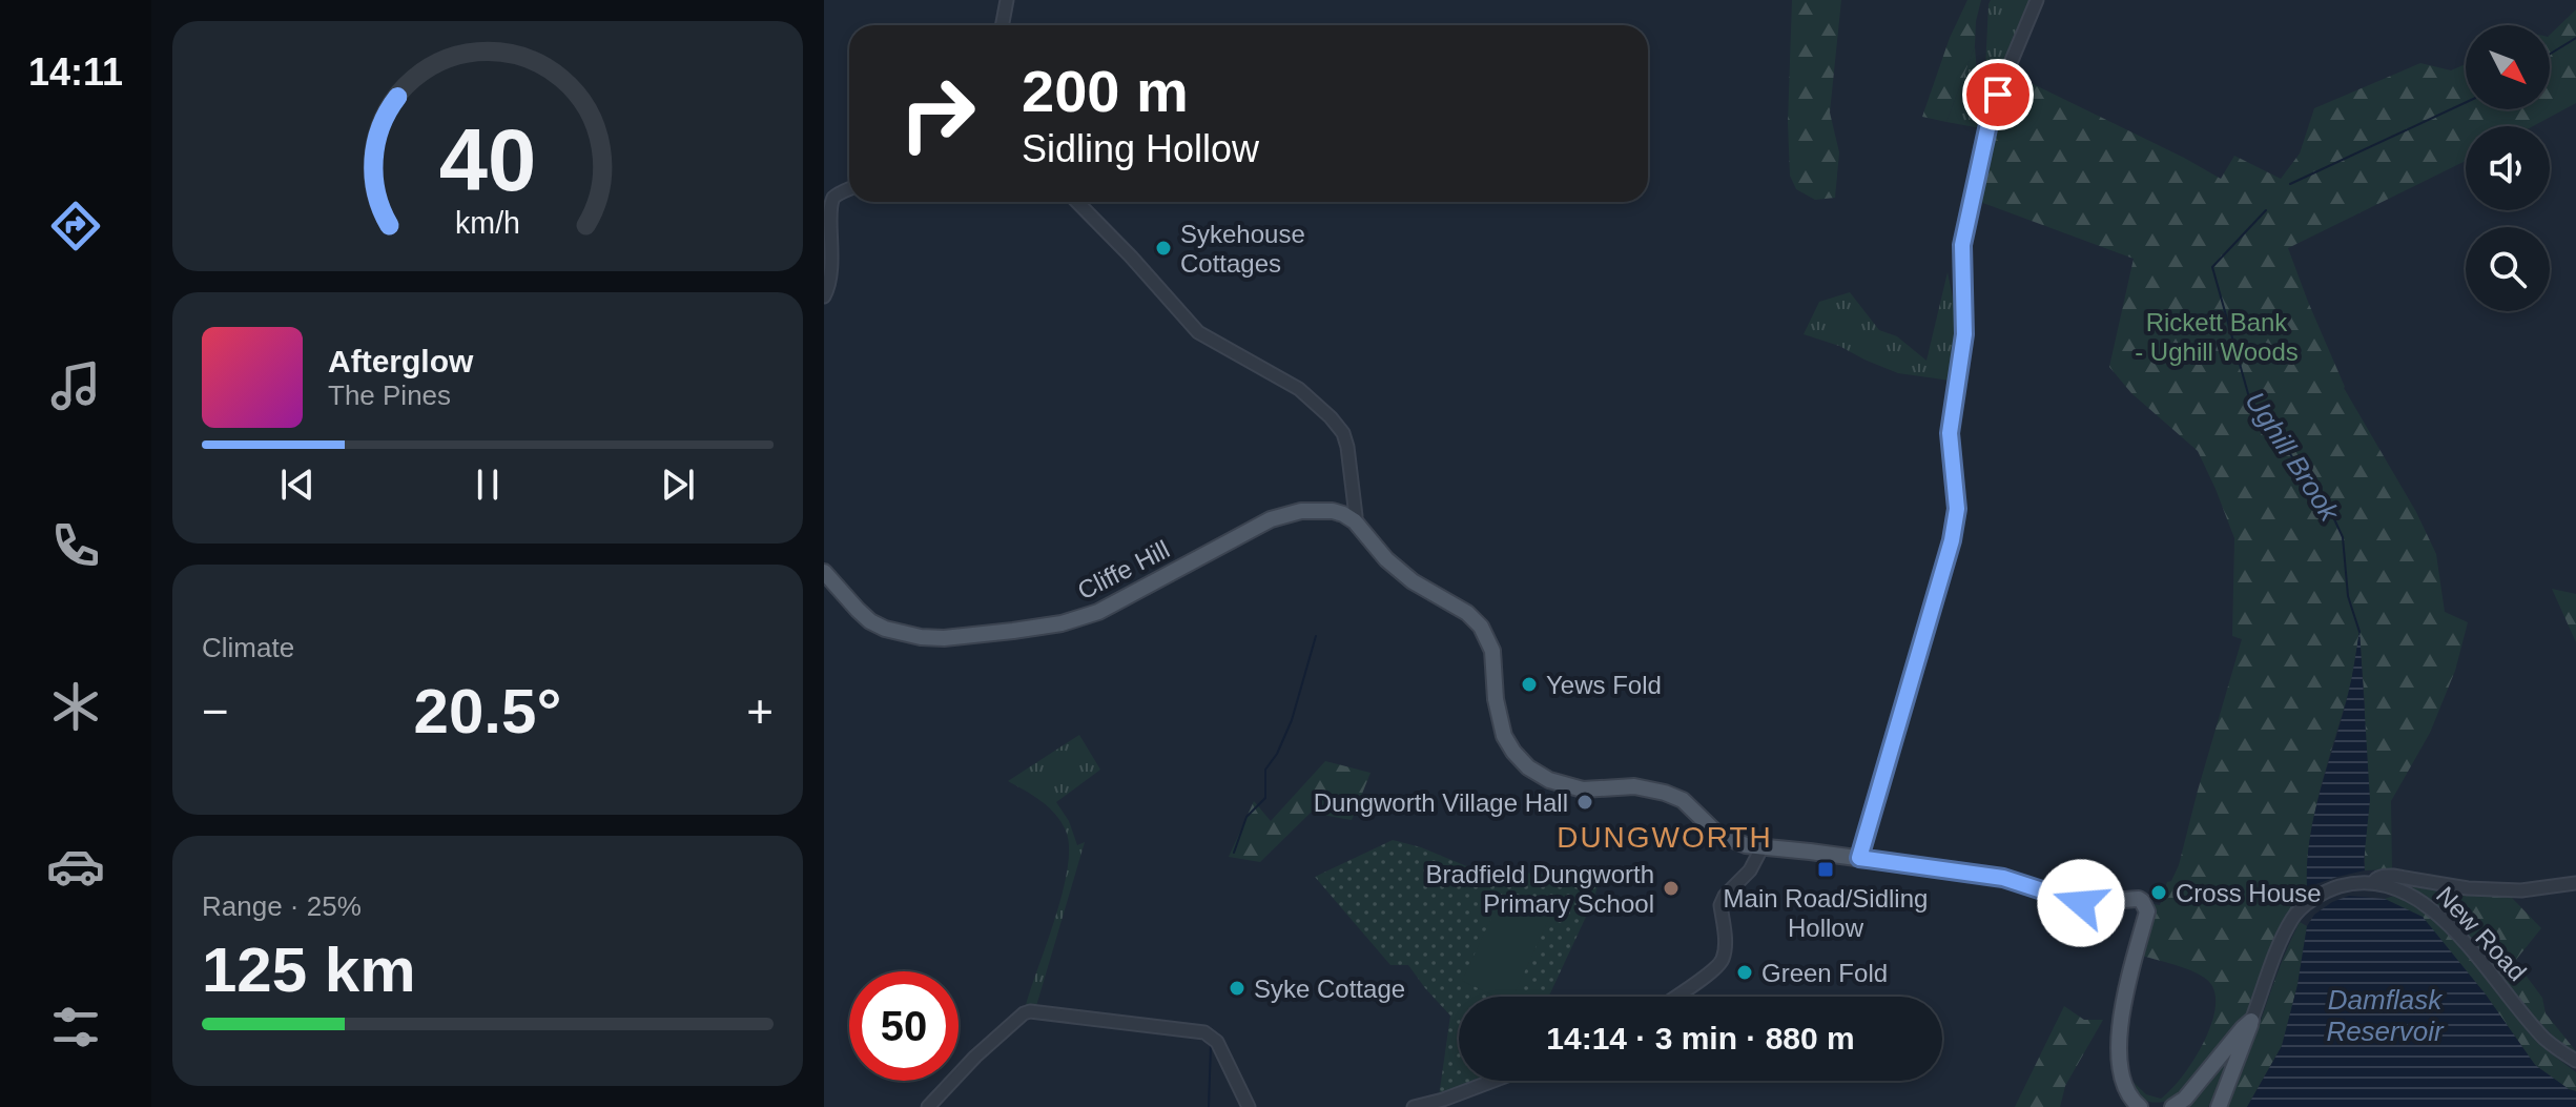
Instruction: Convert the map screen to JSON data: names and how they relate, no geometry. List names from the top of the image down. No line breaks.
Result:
{"streets":{"main road":["Cliffe Hill","New Road"]},"districts":["DUNGWORTH"],"water":["Ughill Brook","Damflask Reservoir"],"parks":["Rickett Bank - Ughill Woods"],"places":{"other":["Sykehouse Cottages","Yews Fold","Dungworth Village Hall","Bradfield Dungworth Primary School","Cross House","Green Fold","Syke Cottage"],"transit":["Main Road/Sidling Hollow"]},"north":"bottom right","page":{"tabs":"14:11","turn":["200 m","Sidling Hollow"],"song":["Afterglow","The Pines"],"tile":["Climate",["Range · 25%","125 km"]],"heat":["−","20.5°","+"],"limit":"50","trip":"14:14 · 3 min · 880 m","gauge":["40","km/h"]}}
